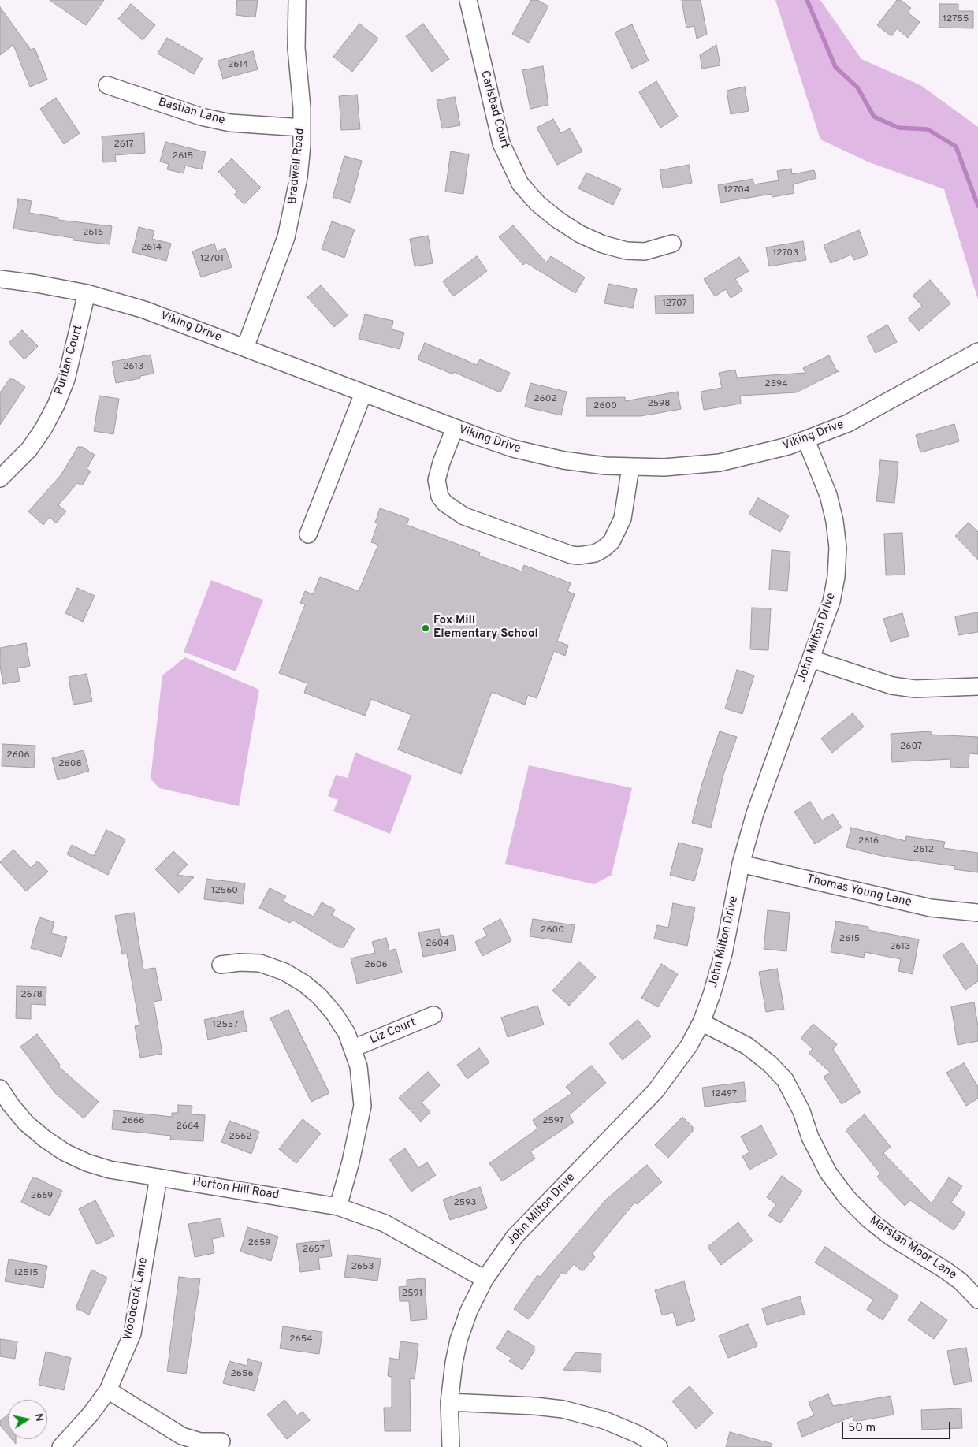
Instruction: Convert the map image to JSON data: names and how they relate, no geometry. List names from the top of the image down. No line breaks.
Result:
{"streets":{"street":["Carlsbad Court","Bastian Lane","Bradwell Road","Viking Drive","Puritan Court","John Milton Drive","Thomas Young Lane","Liz Court","Horton Hill Road","Marstan Moor Lane","Woodcock Lane"]},"crossings":[["Bastian Lane","Bradwell Road"],["Bradwell Road","Viking Drive"],["Viking Drive","Puritan Court"],["Viking Drive","John Milton Drive"],["John Milton Drive","Thomas Young Lane"],["John Milton Drive","Horton Hill Road"],["John Milton Drive","Marstan Moor Lane"],["Horton Hill Road","Woodcock Lane"]],"places":["Fox Mill Elementary School"],"house_numbers":["12755","2614","2617","2615","12704","2616","2614","12703","12701","12707","2613","2594","2602","2598","2600","2607","2606","2608","2616","2612","12560","2600","2615","2604","2613","2606","2678","12557","12497","2666","2597","2664","2662","2669","2593","2659","2657","2653","12515","2591","2654","2656"],"scale_bar":"50 m","north":"right"}
